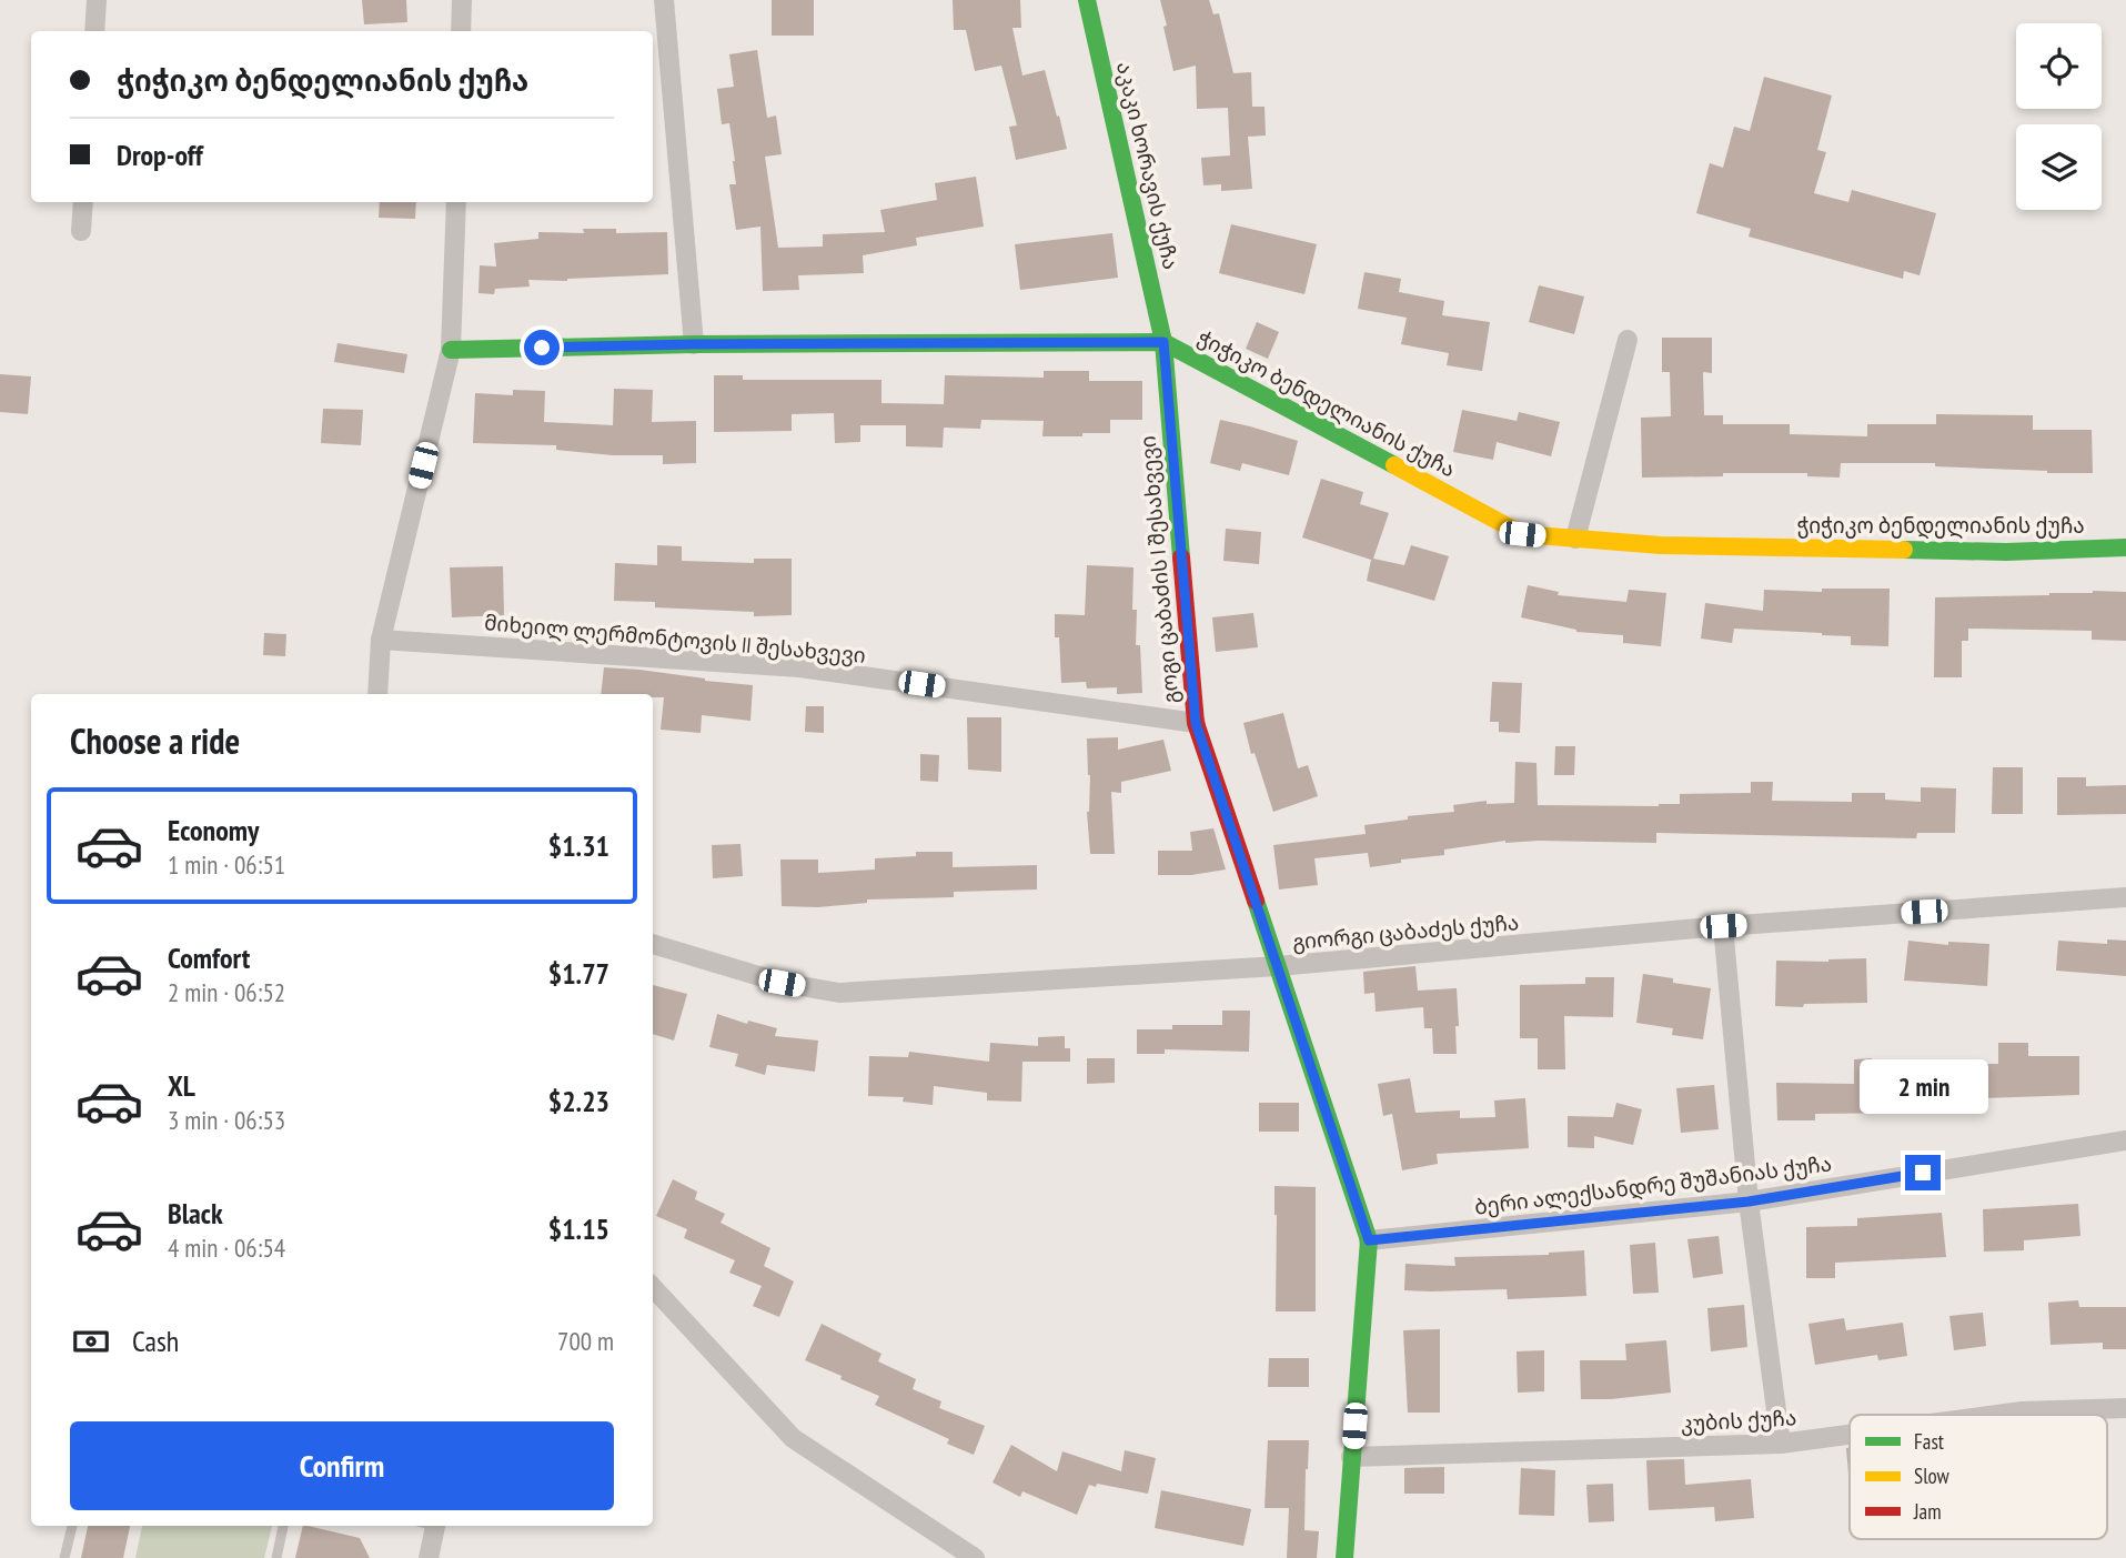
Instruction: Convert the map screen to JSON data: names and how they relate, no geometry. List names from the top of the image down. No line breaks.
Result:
{"streets":{"street":["აკაკი ხორავის ქუჩა","ჭიჭიკო ბენდელიანის ქუჩა","გოგი ცაბაძის I შესახვევი","მიხეილ ლერმონტოვის II შესახვევი","გიორგი ცაბაძეს ქუჩა","ბერი ალექსანდრე შუშანიას ქუჩა","კუბის ქუჩა"]},"crossings":[["აკაკი ხორავის ქუჩა","ჭიჭიკო ბენდელიანის ქუჩა"],["აკაკი ხორავის ქუჩა","გოგი ცაბაძის I შესახვევი"],["ჭიჭიკო ბენდელიანის ქუჩა","გოგი ცაბაძის I შესახვევი"],["გოგი ცაბაძის I შესახვევი","მიხეილ ლერმონტოვის II შესახვევი"],["გოგი ცაბაძის I შესახვევი","გიორგი ცაბაძეს ქუჩა"],["გოგი ცაბაძის I შესახვევი","ბერი ალექსანდრე შუშანიას ქუჩა"]],"legend":["Fast","Slow","Jam"],"page":{"banner":["ჭიჭიკო ბენდელიანის ქუჩა","Drop-off"],"heading":"Choose a ride","list":[{"name":"Economy","note":"1 min · 06:51","value":"$1.31"},{"name":"Comfort","note":"2 min · 06:52","value":"$1.77"},{"name":"XL","note":"3 min · 06:53","value":"$2.23"},{"name":"Black","note":"4 min · 06:54","value":"$1.15"}],"bubble":"2 min","pay":["Cash","700 m"],"buttons":"Confirm"}}
